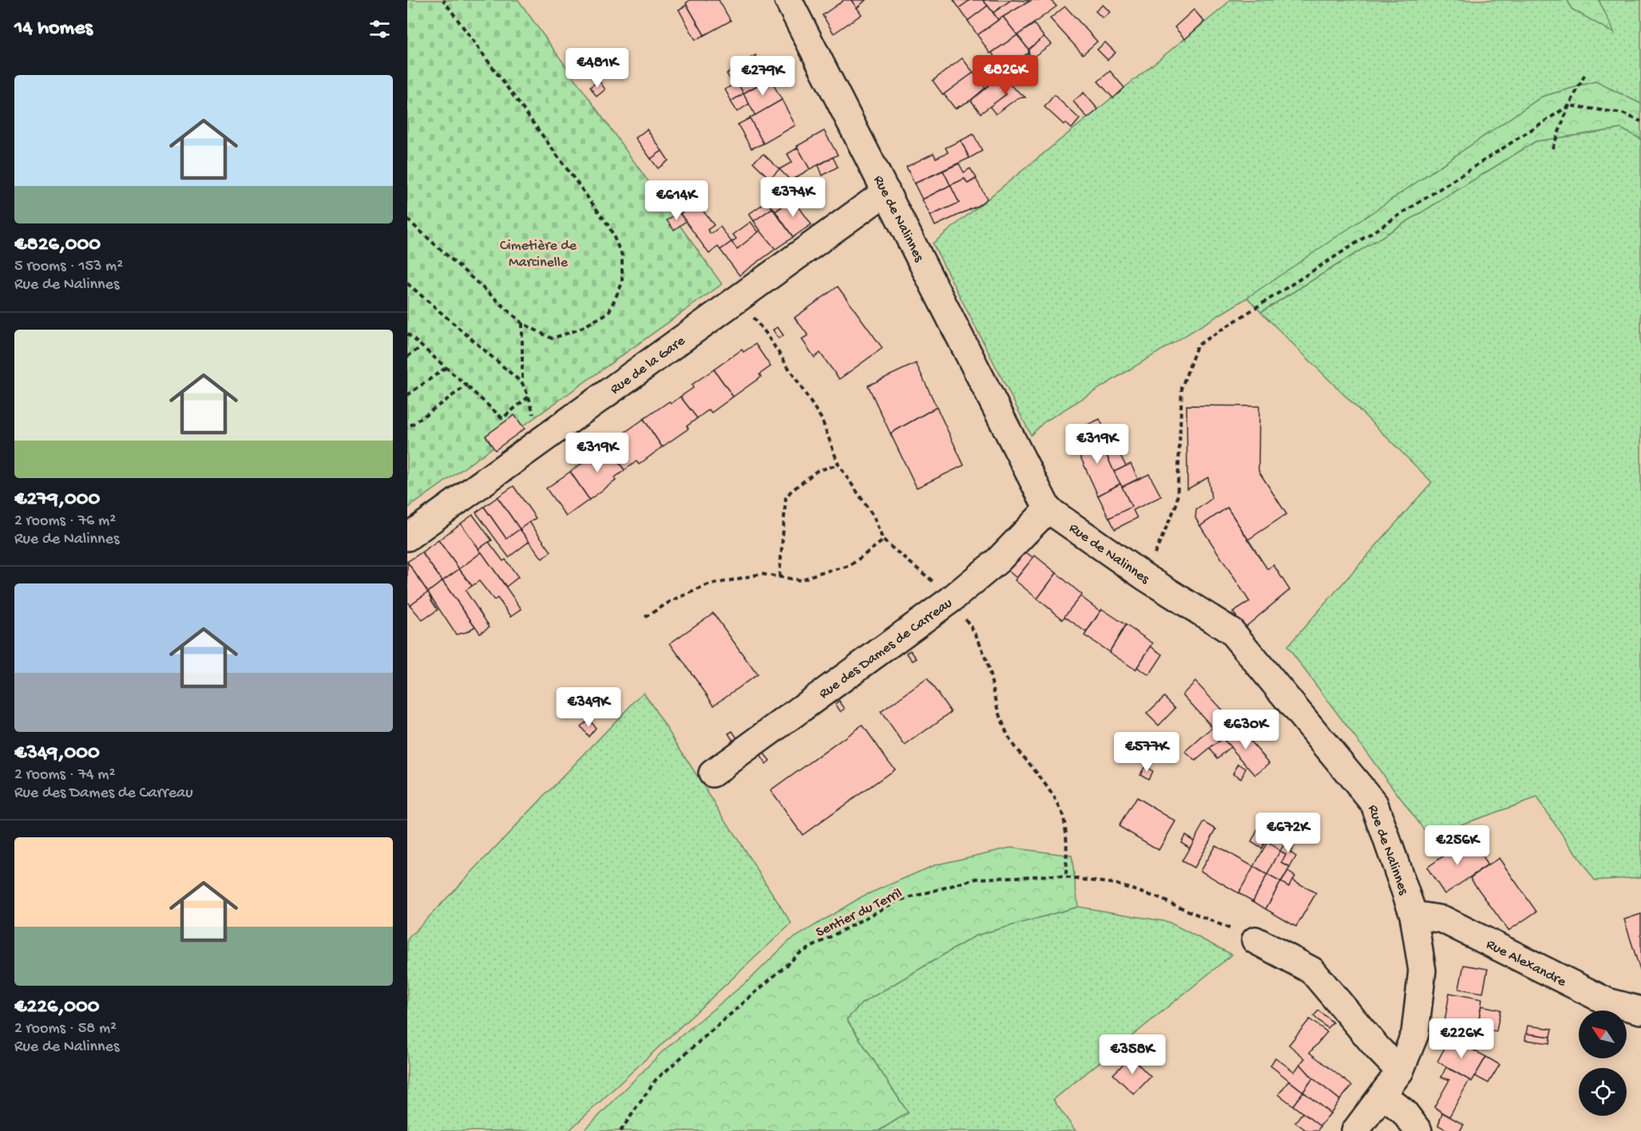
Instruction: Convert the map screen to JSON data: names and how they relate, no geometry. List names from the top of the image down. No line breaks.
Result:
{"streets":{"street":["Rue de Nalinnes","Rue de la Gare","Rue des Dames de Carreau","Rue Alexandre"],"path":["Sentier du Terril"]},"crossings":[["Rue de Nalinnes","Rue de la Gare"],["Rue de Nalinnes","Rue des Dames de Carreau"],["Rue de Nalinnes","Rue Alexandre"]],"parks":["Cimetière de Marcinelle"],"north":"top left","page":{"heading":"14 homes","price":["€481K","€826K","€279K","€374K","€614K","€319K","€319K","€349K","€630K","€577K","€672K","€256K","€226K","€358K"],"list":[{"name":"€826,000","note":"5 rooms · 153 m² · Rue de Nalinnes"},{"name":"€279,000","note":"2 rooms · 76 m² · Rue de Nalinnes"},{"name":"€349,000","note":"2 rooms · 74 m² · Rue des Dames de Carreau"},{"name":"€226,000","note":"2 rooms · 58 m² · Rue de Nalinnes"}]}}
